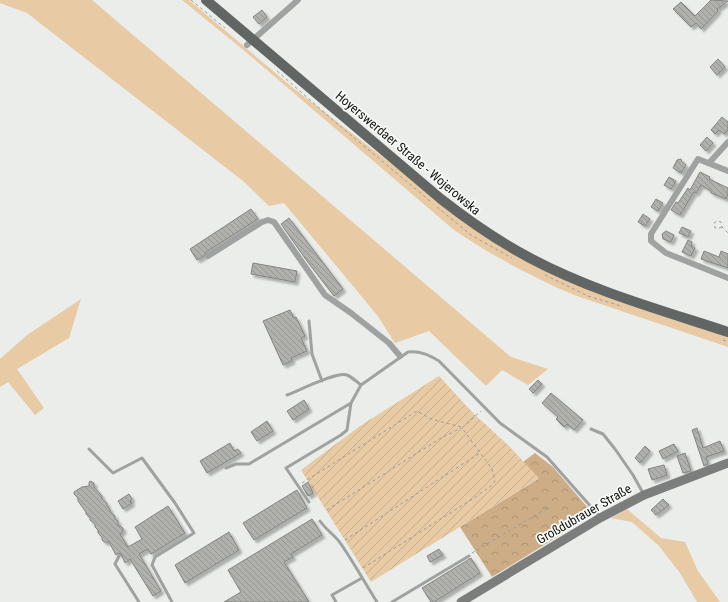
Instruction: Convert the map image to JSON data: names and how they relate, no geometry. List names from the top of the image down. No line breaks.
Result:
{"streets":{"main road":["Hoyerswerdaer Straße - Wojerowska","Großdubrauer Straße"]}}
